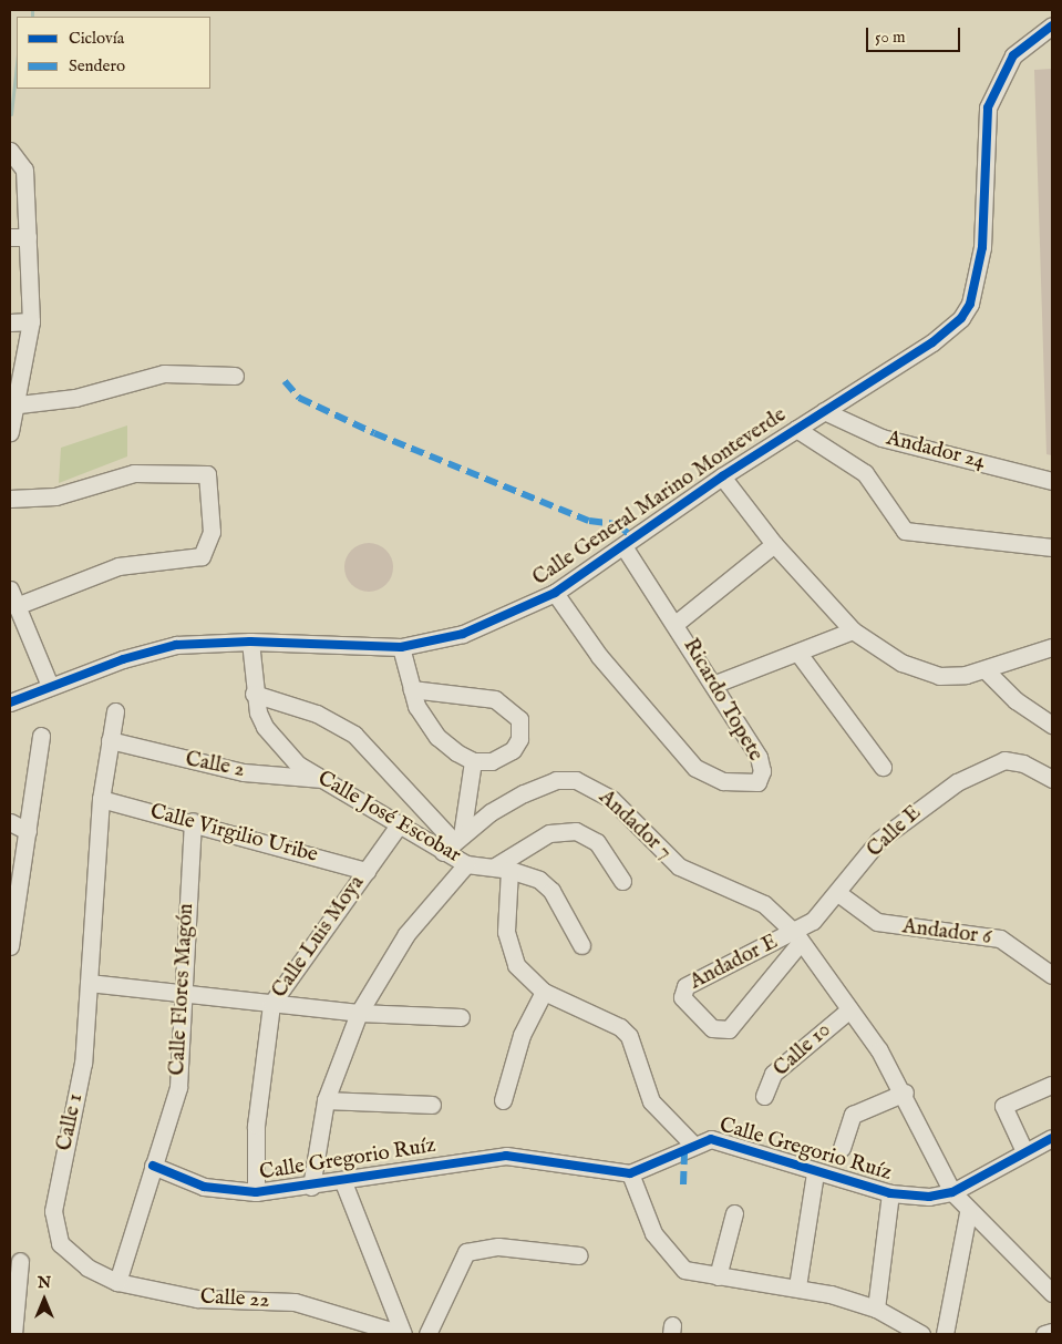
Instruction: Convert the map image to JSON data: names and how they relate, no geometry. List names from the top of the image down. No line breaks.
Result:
{"streets":{"street":["Andador 24","Calle General Marino Monteverde","Ricardo Topete","Calle 2","Calle José Escobar","Andador 7","Calle E","Calle Virgilio Uribe","Andador 6","Calle Luis Moya","Andador E","Calle Flores Magón","Calle 10","Calle 1","Calle Gregorio Ruíz","Calle 22"]},"crossings":[["Andador 24","Calle General Marino Monteverde"],["Calle General Marino Monteverde","Ricardo Topete"],["Calle General Marino Monteverde","Calle José Escobar"],["Calle 2","Calle José Escobar"],["Calle 2","Calle 1"],["Calle José Escobar","Andador 7"],["Calle José Escobar","Calle Luis Moya"],["Andador 7","Calle E"],["Andador 7","Andador E"],["Andador 7","Calle 10"],["Andador 7","Calle Gregorio Ruíz"],["Calle E","Andador 6"],["Calle E","Andador E"],["Calle Virgilio Uribe","Calle Luis Moya"],["Calle Virgilio Uribe","Calle Flores Magón"],["Calle Virgilio Uribe","Calle 1"],["Calle Luis Moya","Calle Gregorio Ruíz"],["Calle Flores Magón","Calle Gregorio Ruíz"],["Calle Flores Magón","Calle 22"],["Calle 1","Calle 22"]],"legend":["Ciclovía","Sendero"],"scale_bar":"50 m","north":"top"}
